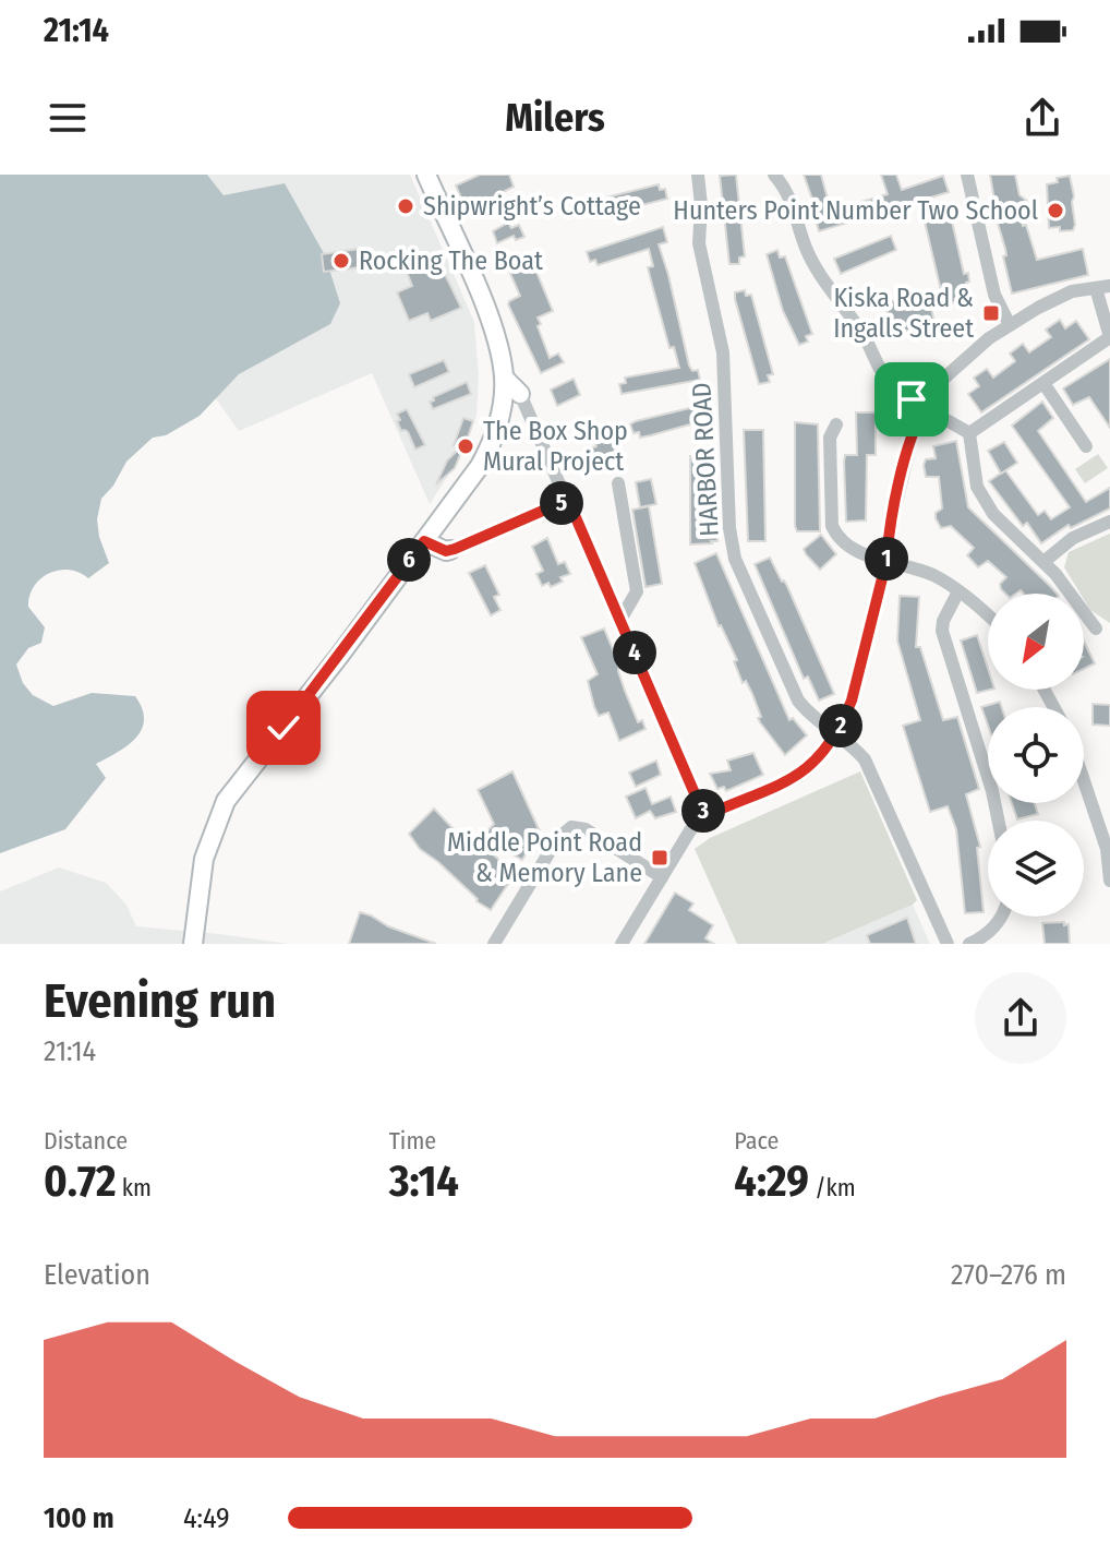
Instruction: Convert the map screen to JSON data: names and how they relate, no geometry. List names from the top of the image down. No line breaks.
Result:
{"streets":{"street":["HARBOR ROAD"]},"places":{"other":["Shipwright’s Cottage","Hunters Point Number Two School","Rocking The Boat","The Box Shop Mural Project"],"transit":["Kiska Road & Ingalls Street","Middle Point Road & Memory Lane"]},"north":"bottom left","page":{"status":"21:14","header":"Milers","pins":["5","1","6","4","2","3"],"heading":["Evening run","21:14"],"stats":[["Distance","0.72 km"],["Time","3:14"],["Pace","4:29 /km"]],"chart":["Elevation","270–276 m"],"list":[{"name":"100 m","note":"4:49"}]}}
